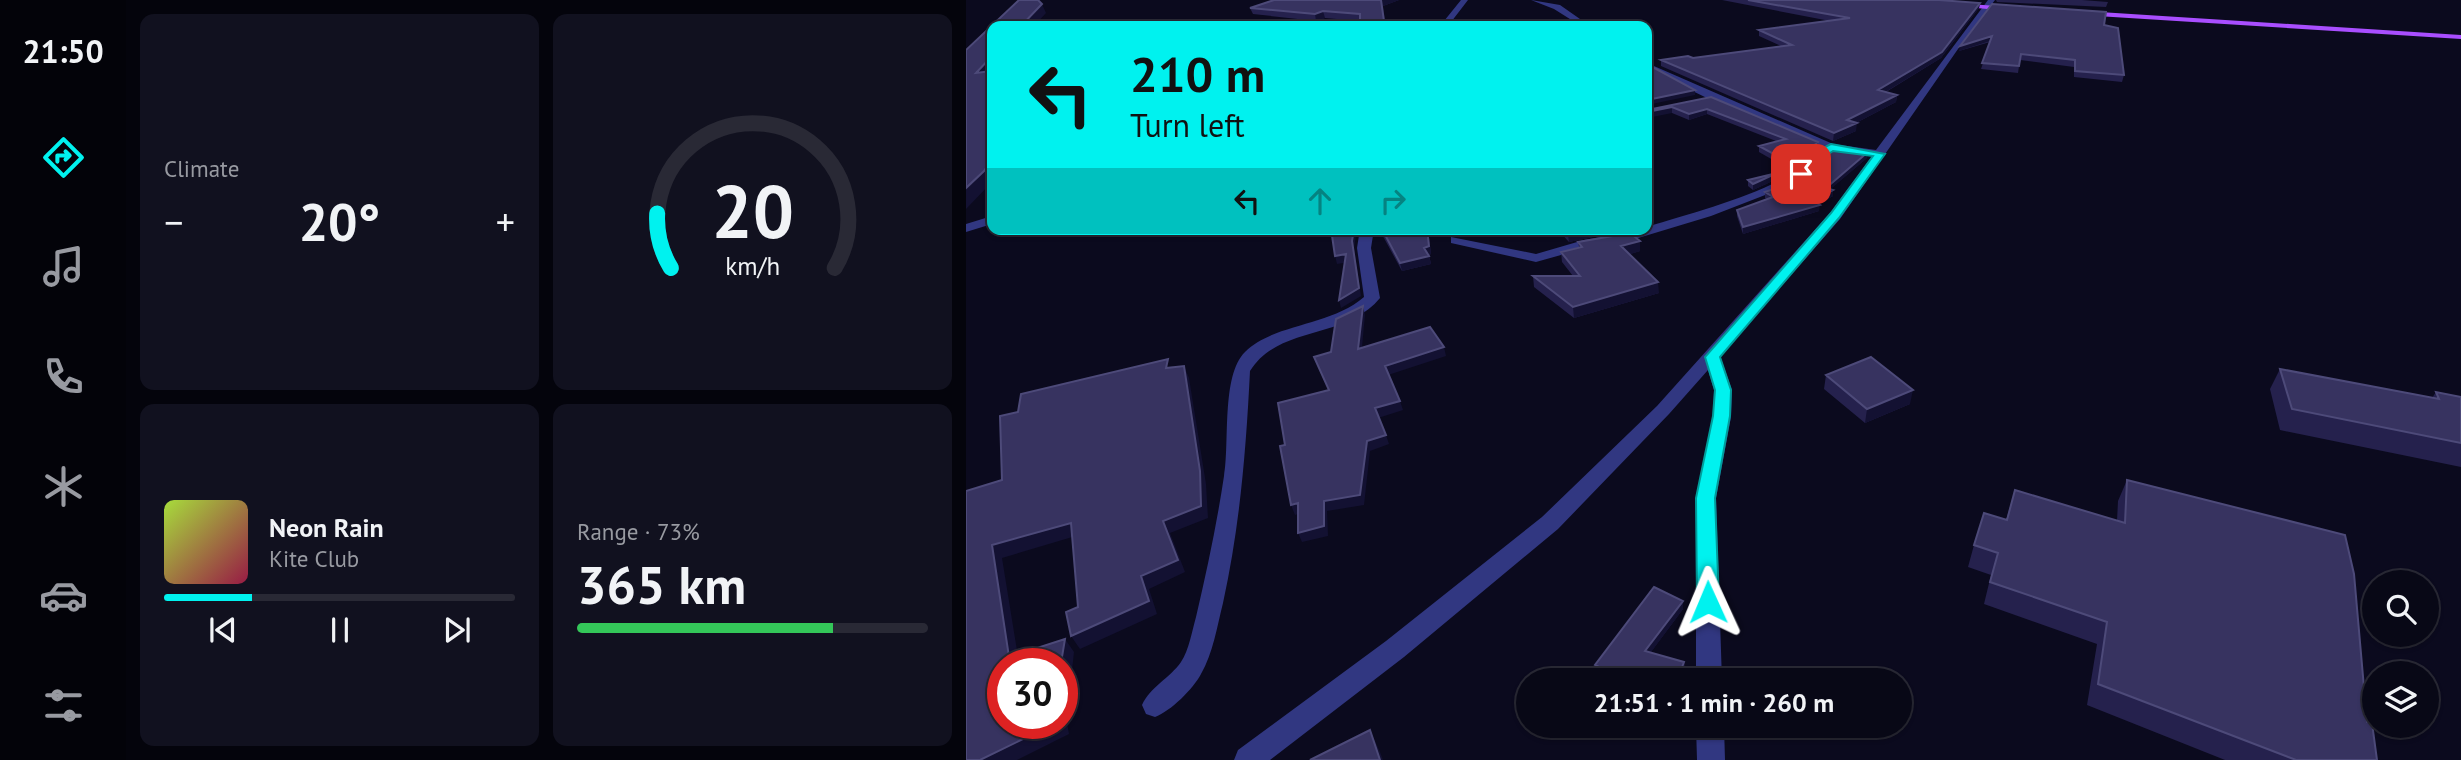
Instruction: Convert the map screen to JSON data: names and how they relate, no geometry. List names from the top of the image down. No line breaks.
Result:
{"page":{"tabs":"21:50","tile":["Climate",["Range · 73%","365 km"]],"turn":["210 m","Turn left"],"heat":["−","20°","+"],"song":["Neon Rain","Kite Club"],"limit":"30","trip":"21:51 · 1 min · 260 m","gauge":["20","km/h"]}}
